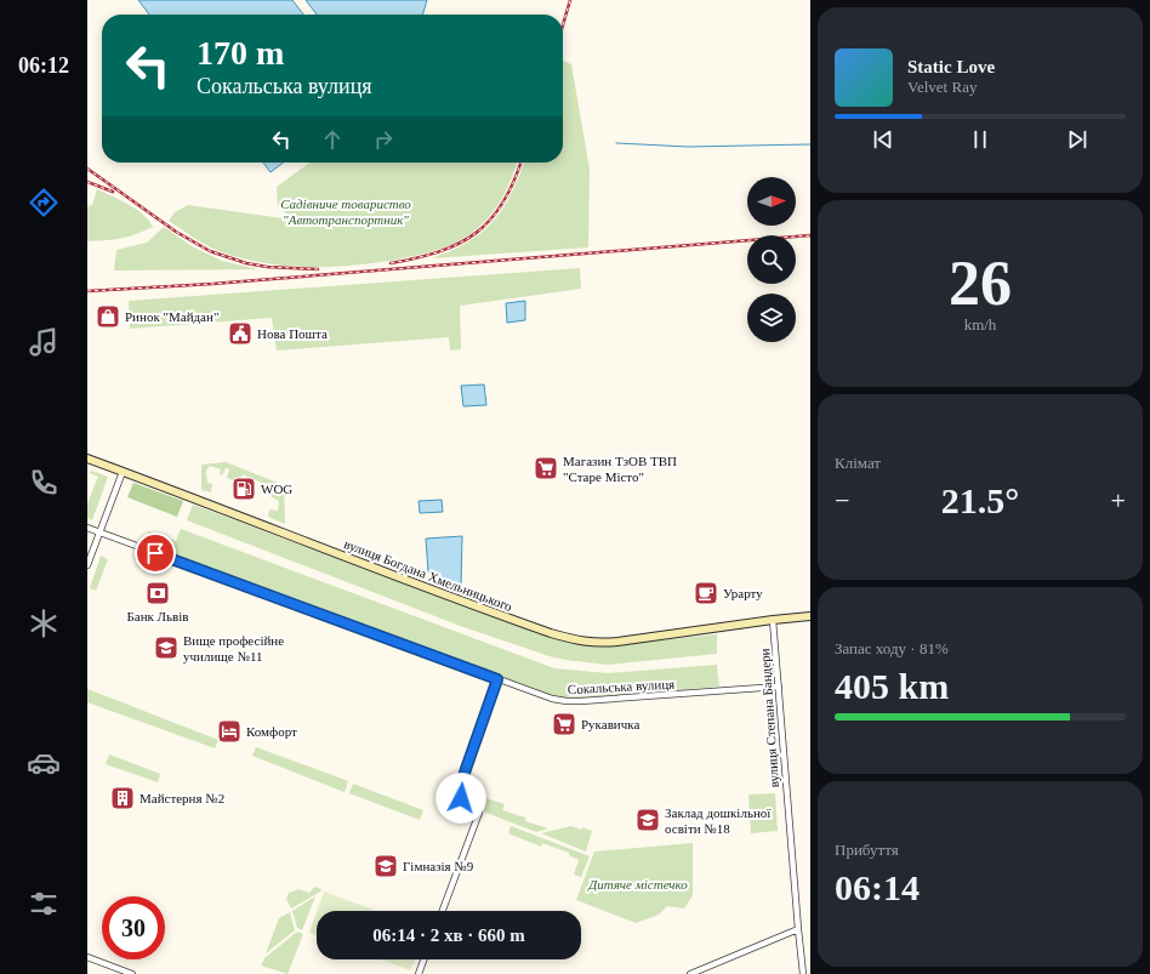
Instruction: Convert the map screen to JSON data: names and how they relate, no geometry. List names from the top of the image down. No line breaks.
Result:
{"streets":{"street":["вулиця Богдана Хмельницького","Сокальська вулиця","вулиця Степана Бандери"]},"crossings":[["вулиця Богдана Хмельницького","вулиця Степана Бандери"],["Сокальська вулиця","вулиця Степана Бандери"]],"parks":["Садівниче товариство \"Автотранспортник\"","Дитяче містечко"],"places":{"shop":["Ринок \"Майдан\""],"public building":["Нова Пошта"],"supermarket":["Магазин ТзОВ ТВП \"Старе Місто\"","Рукавичка"],"fuel station":["WOG"],"bank":["Банк Львів"],"cafe":["Урарту"],"school or university":["Вище професійне училище №11","Заклад дошкільної освіти №18","Гімназія №9"],"hotel":["Комфорт"],"building":["Майстерня №2"]},"north":"right","page":{"tabs":"06:12","turn":["170 m","Сокальська вулиця"],"song":["Static Love","Velvet Ray"],"tile":[["26","km/h"],"Клімат",["Запас ходу · 81%","405 km"],["Прибуття","06:14"]],"heat":["−","21.5°","+"],"limit":"30","trip":"06:14 · 2 хв · 660 m"}}
